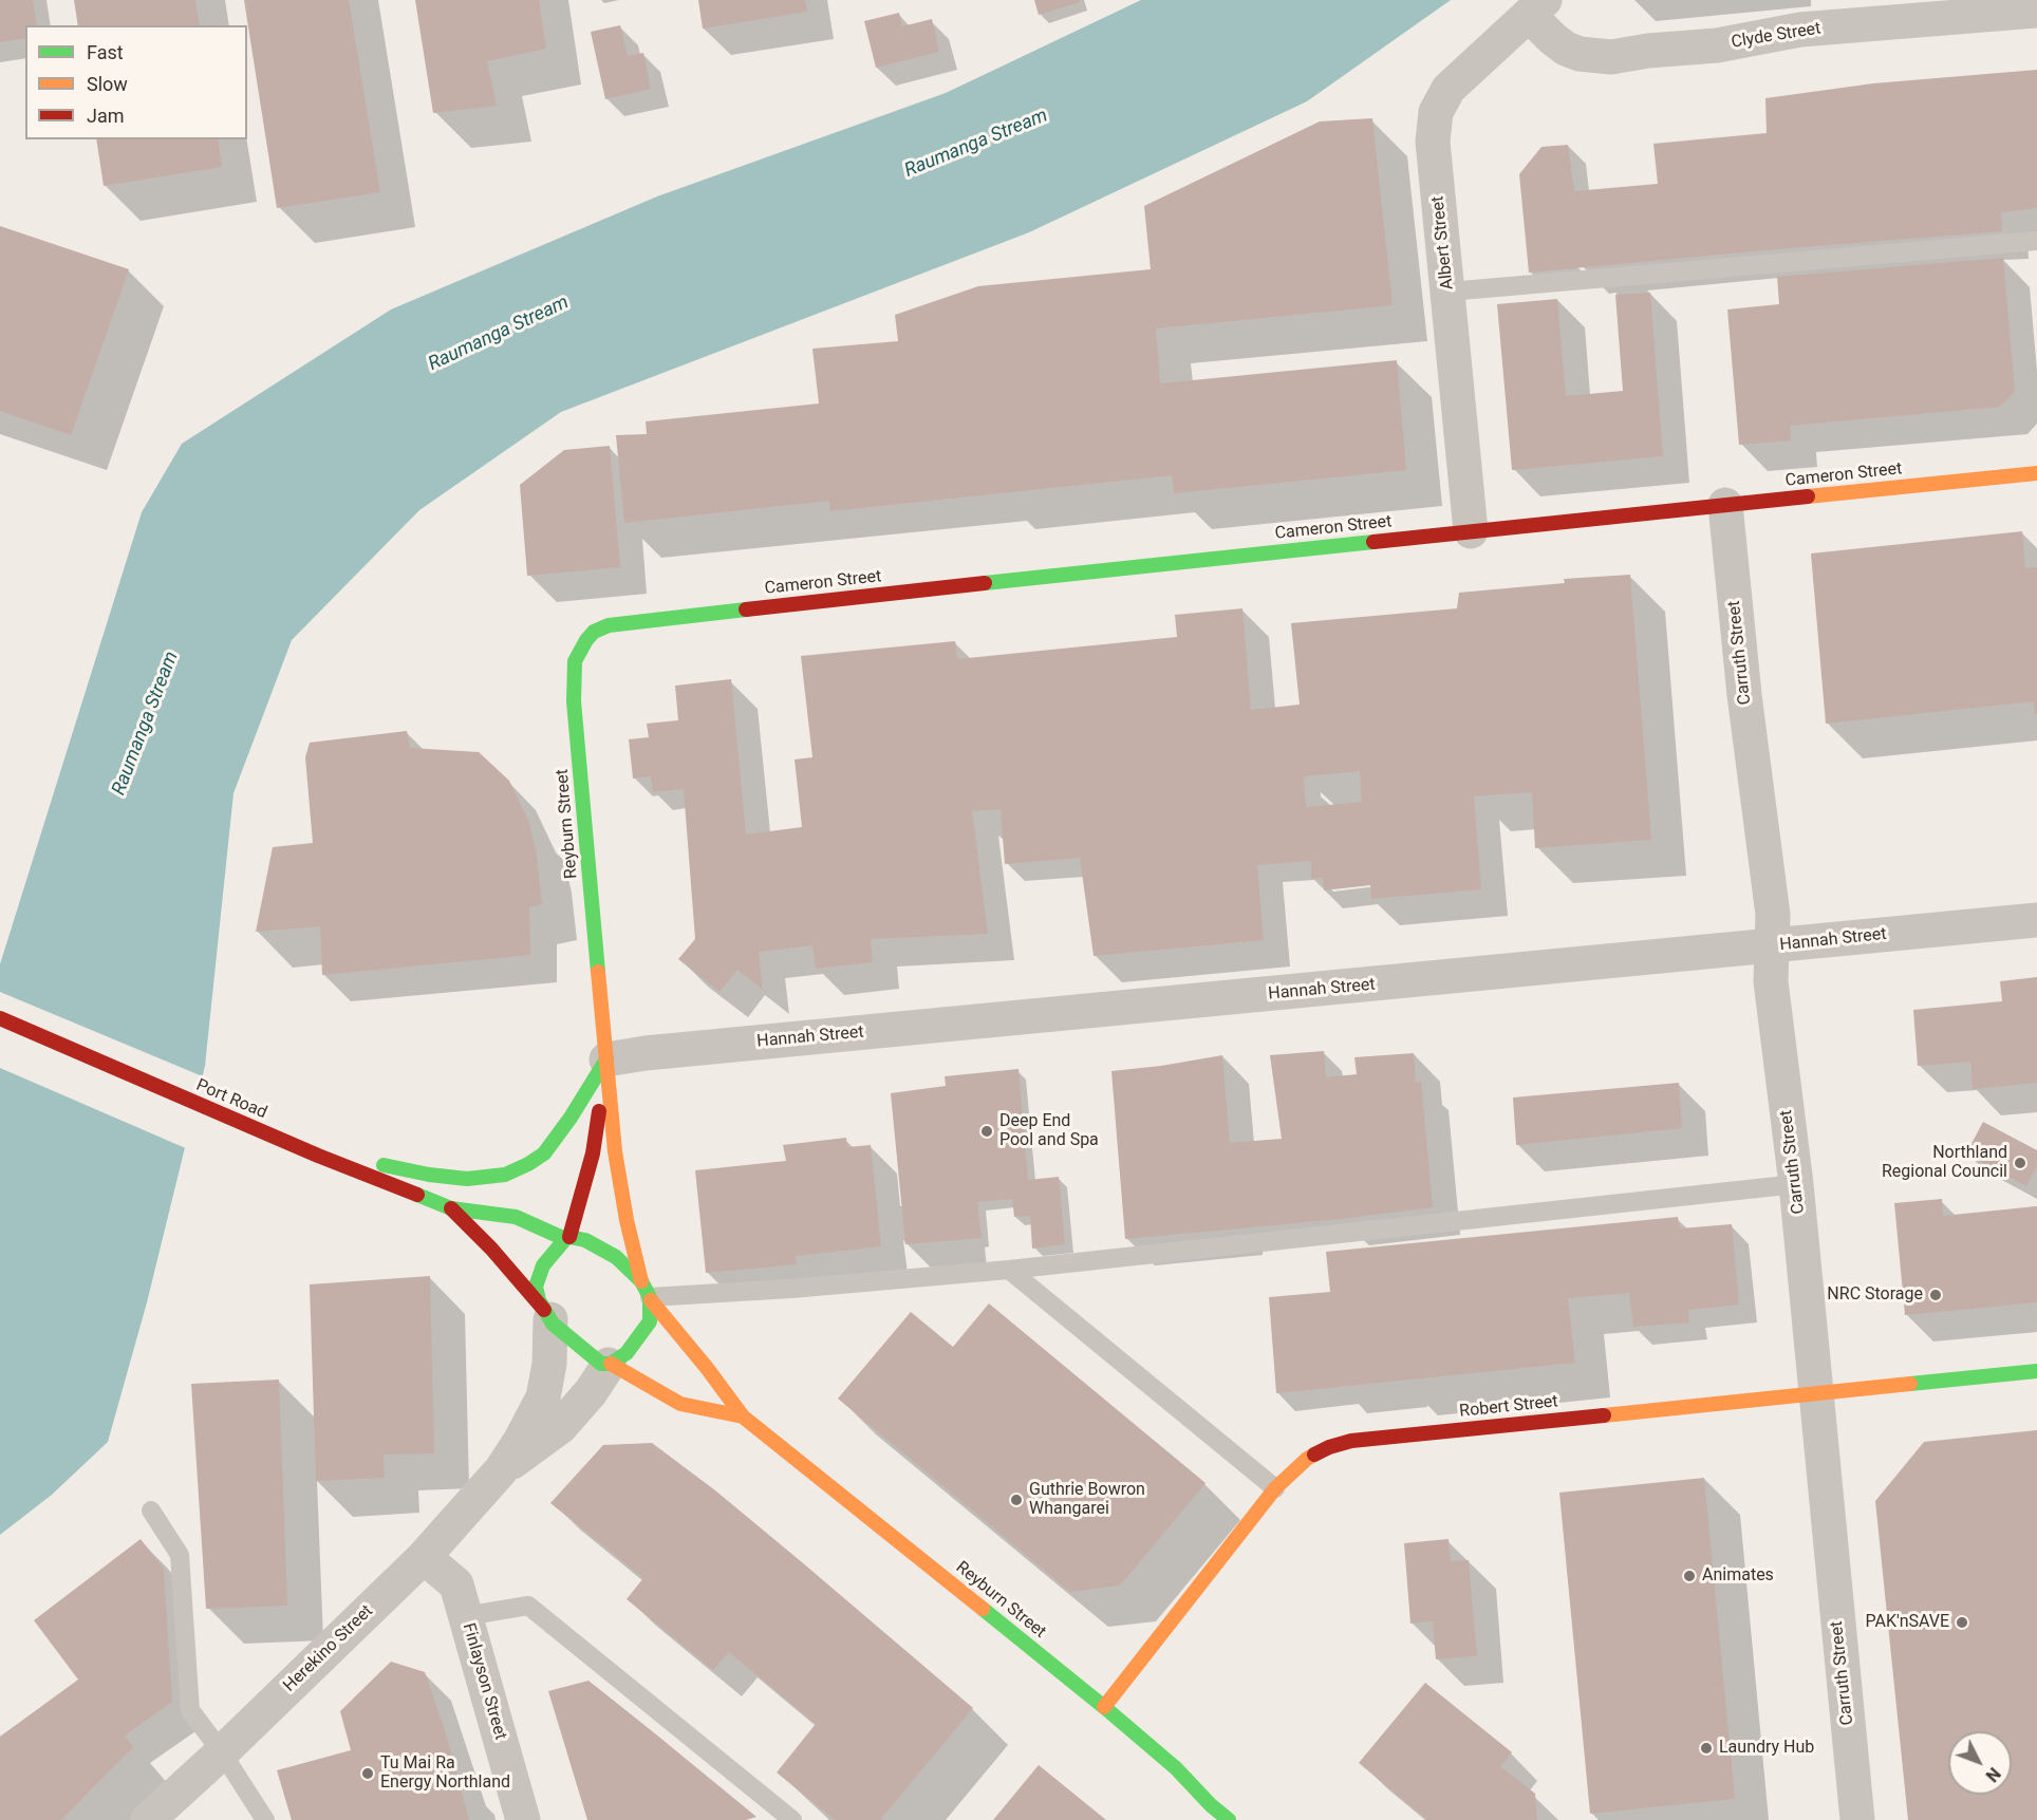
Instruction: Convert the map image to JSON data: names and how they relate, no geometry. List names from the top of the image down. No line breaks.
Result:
{"streets":{"street":["Clyde Street","Albert Street","Cameron Street","Carruth Street","Reyburn Street","Hannah Street","Port Road","Robert Street","Herekino Street","Finlayson Street"]},"crossings":[["Clyde Street","Albert Street"],["Albert Street","Cameron Street"],["Cameron Street","Carruth Street"],["Cameron Street","Reyburn Street"],["Carruth Street","Hannah Street"],["Carruth Street","Robert Street"],["Reyburn Street","Hannah Street"],["Reyburn Street","Port Road"],["Reyburn Street","Robert Street"],["Reyburn Street","Herekino Street"],["Port Road","Herekino Street"],["Herekino Street","Finlayson Street"]],"water":["Raumanga Stream"],"places":["Deep End Pool and Spa","Northland Regional Council","NRC Storage","Guthrie Bowron Whangarei","Animates","PAK'nSAVE","Laundry Hub","Tu Mai Ra Energy Northland"],"legend":["Fast","Slow","Jam"],"north":"bottom right"}
